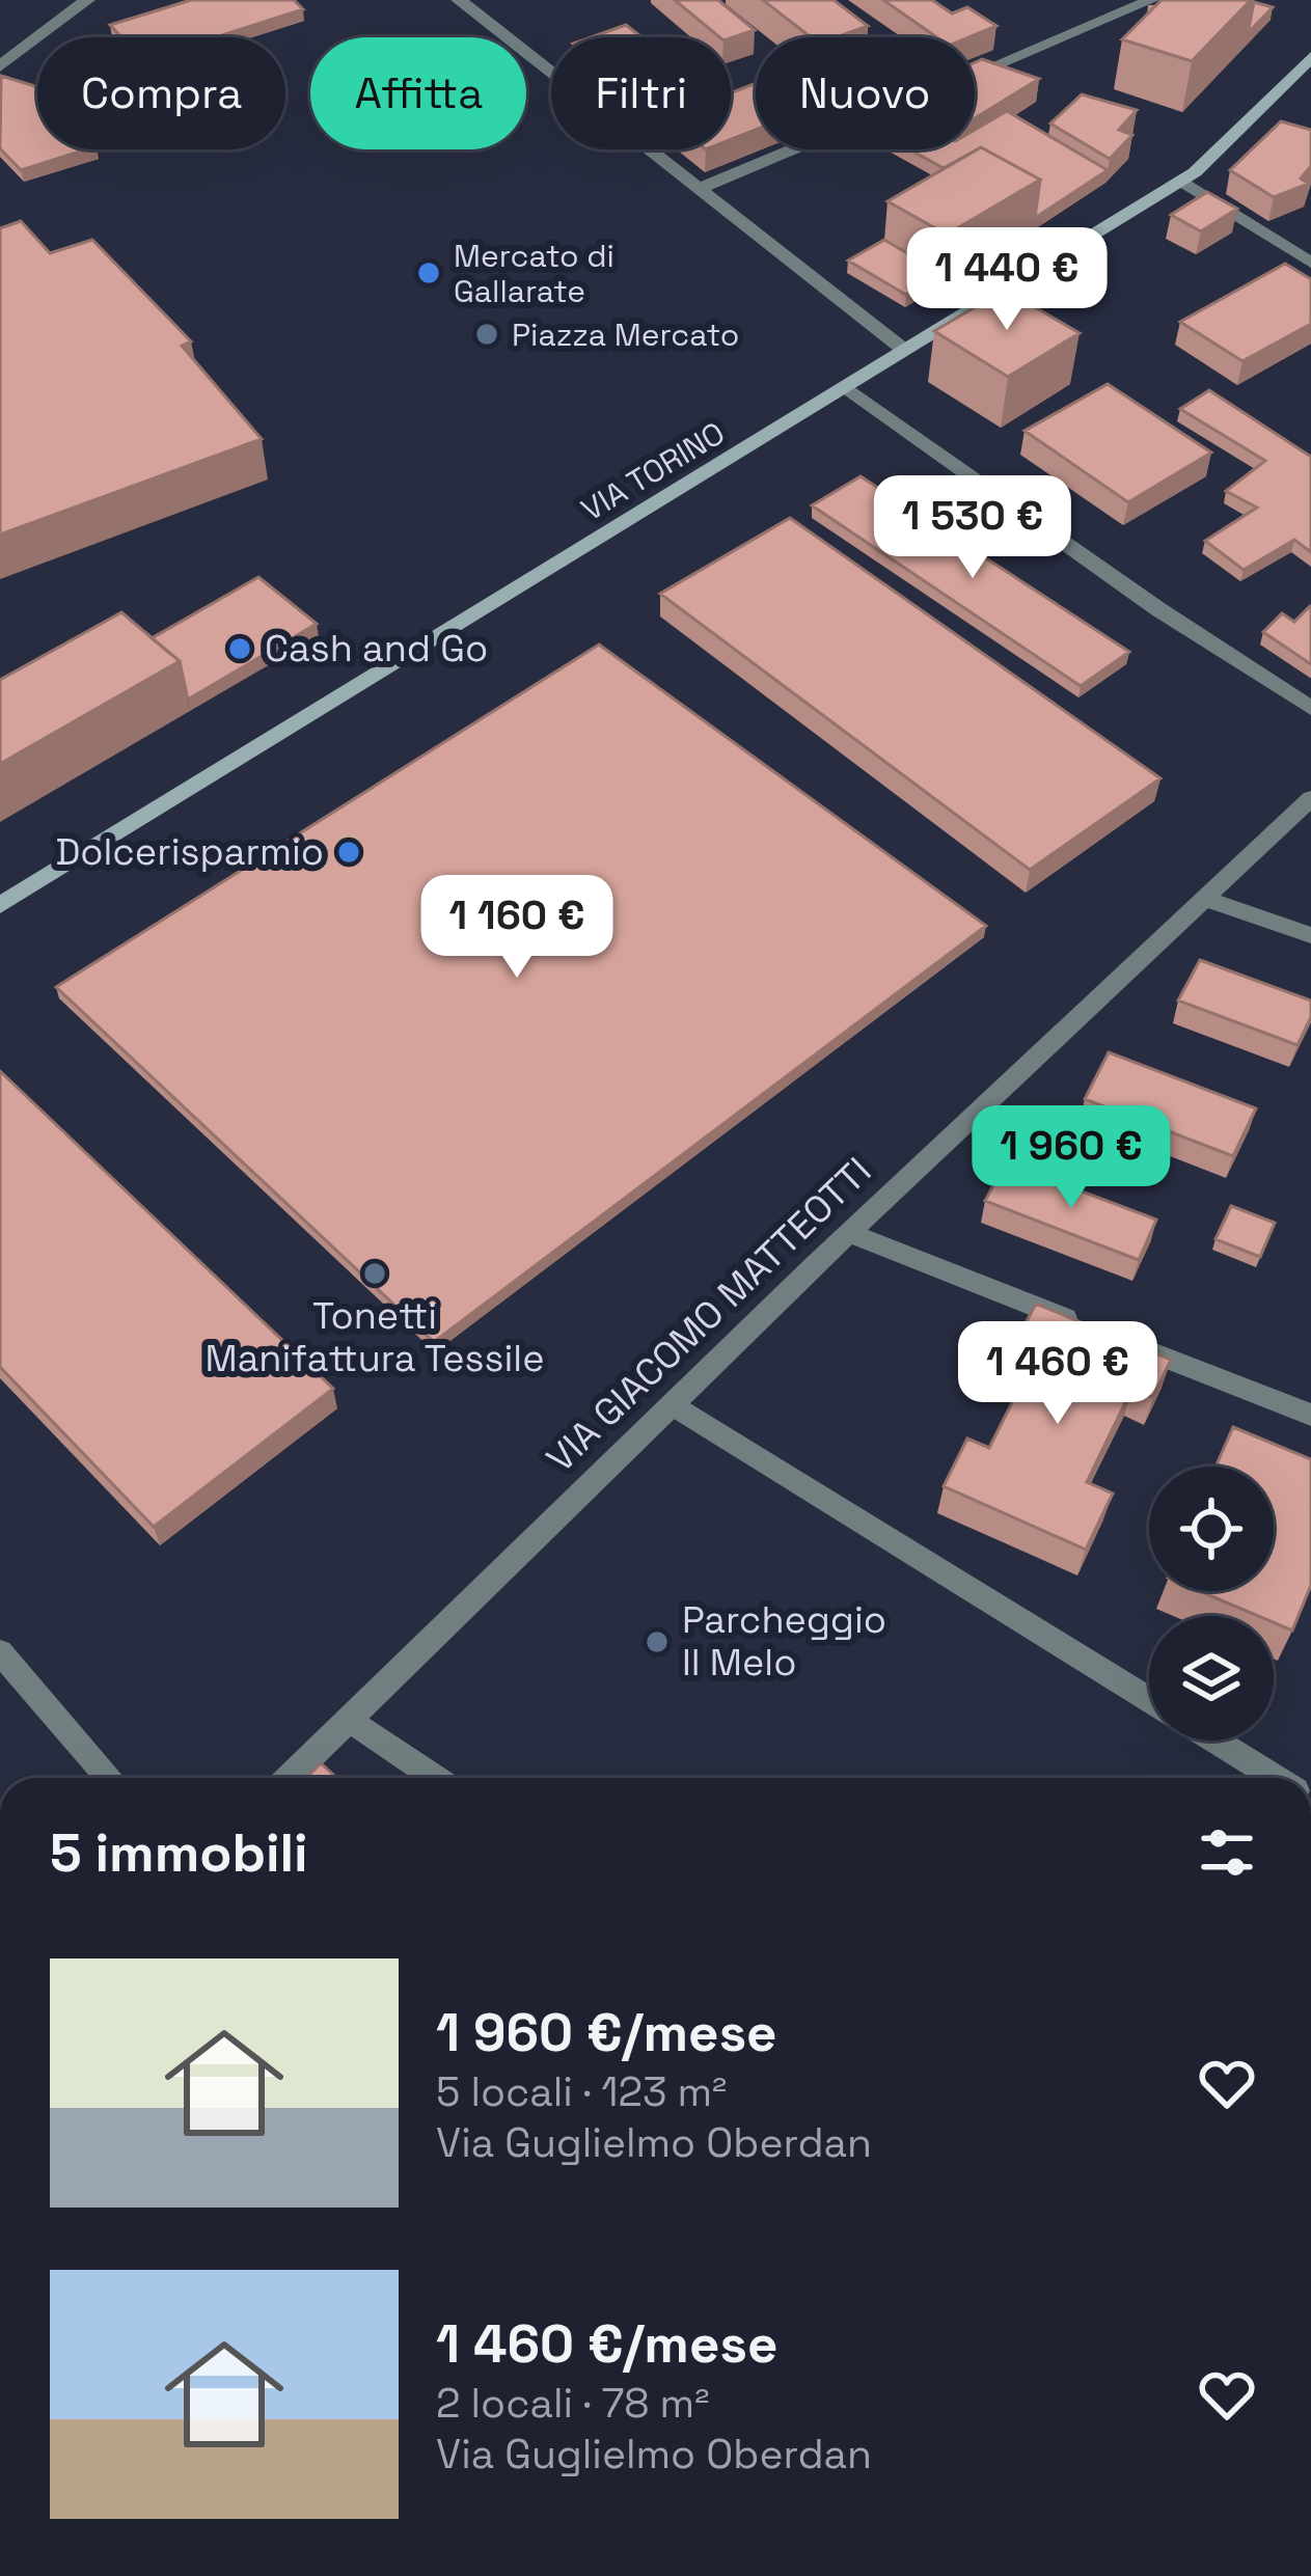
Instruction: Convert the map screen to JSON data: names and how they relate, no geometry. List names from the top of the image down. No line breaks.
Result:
{"streets":{"street":["VIA TORINO","VIA GIACOMO MATTEOTTI"]},"places":["Mercato di Gallarate","Piazza Mercato","Cash and Go","Dolcerisparmio","Tonetti Manifattura Tessile","Parcheggio Il Melo"],"page":{"chip":["Compra","Affitta","Filtri","Nuovo"],"price":["1 440 €","1 530 €","1 160 €","1 960 €","1 460 €"],"heading":"5 immobili","list":[{"name":"1 960 €/mese","note":"5 locali · 123 m² · Via Guglielmo Oberdan"},{"name":"1 460 €/mese","note":"2 locali · 78 m² · Via Guglielmo Oberdan"}]}}
